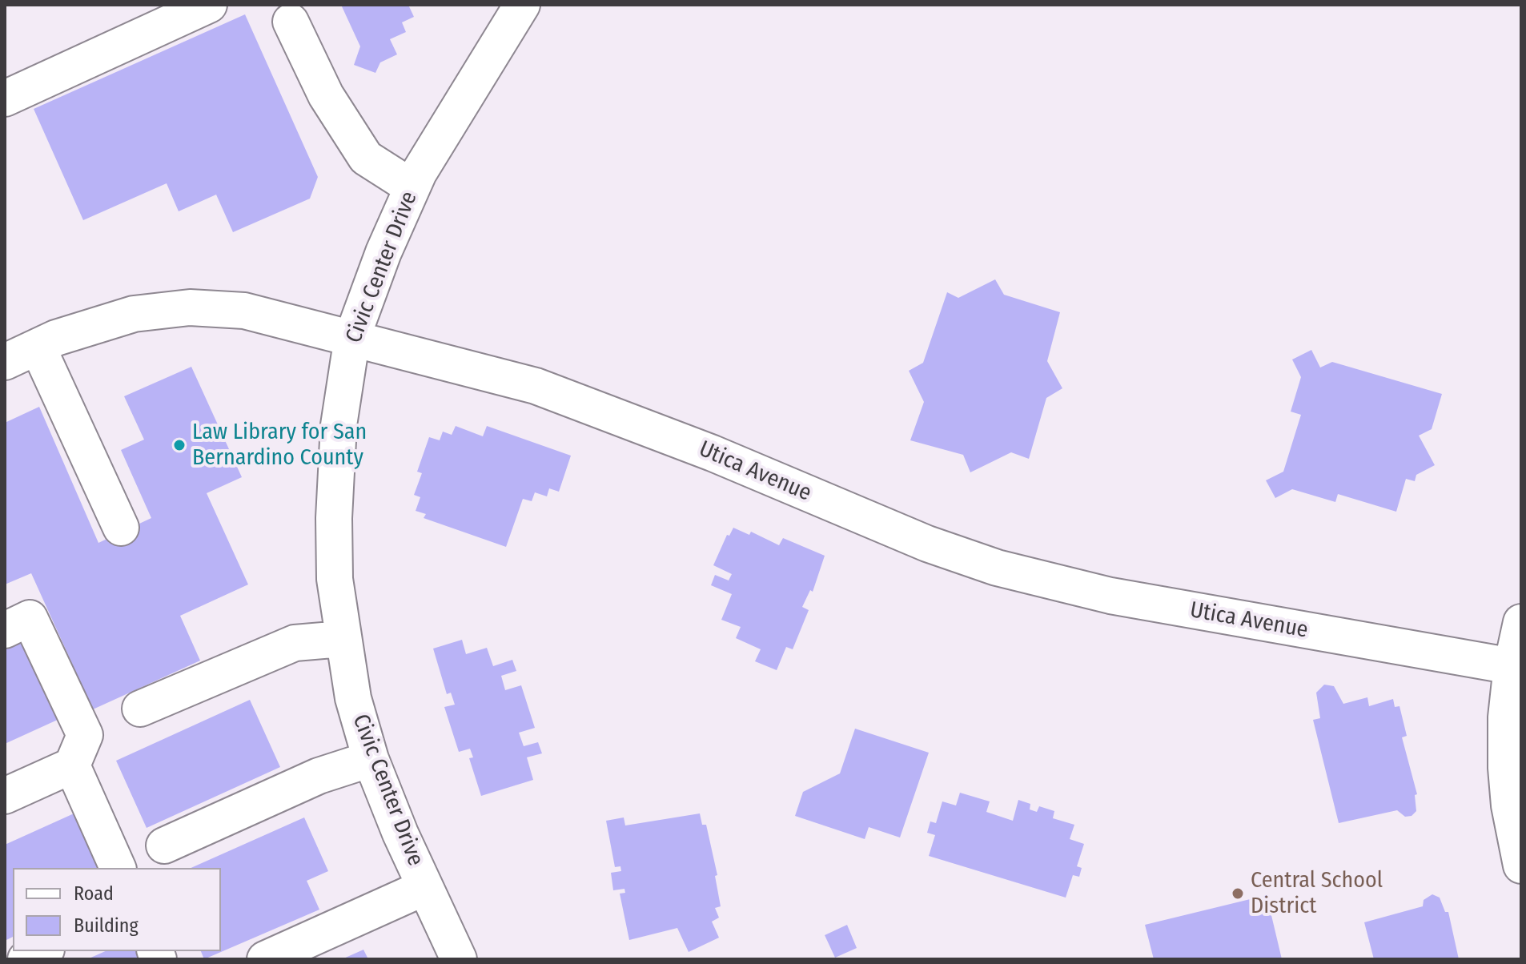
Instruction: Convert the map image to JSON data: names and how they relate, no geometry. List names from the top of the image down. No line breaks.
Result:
{"streets":{"street":["Civic Center Drive","Utica Avenue"]},"crossings":[["Civic Center Drive","Utica Avenue"]],"places":["Law Library for San Bernardino County","Central School District"],"legend":["Road","Building"]}
